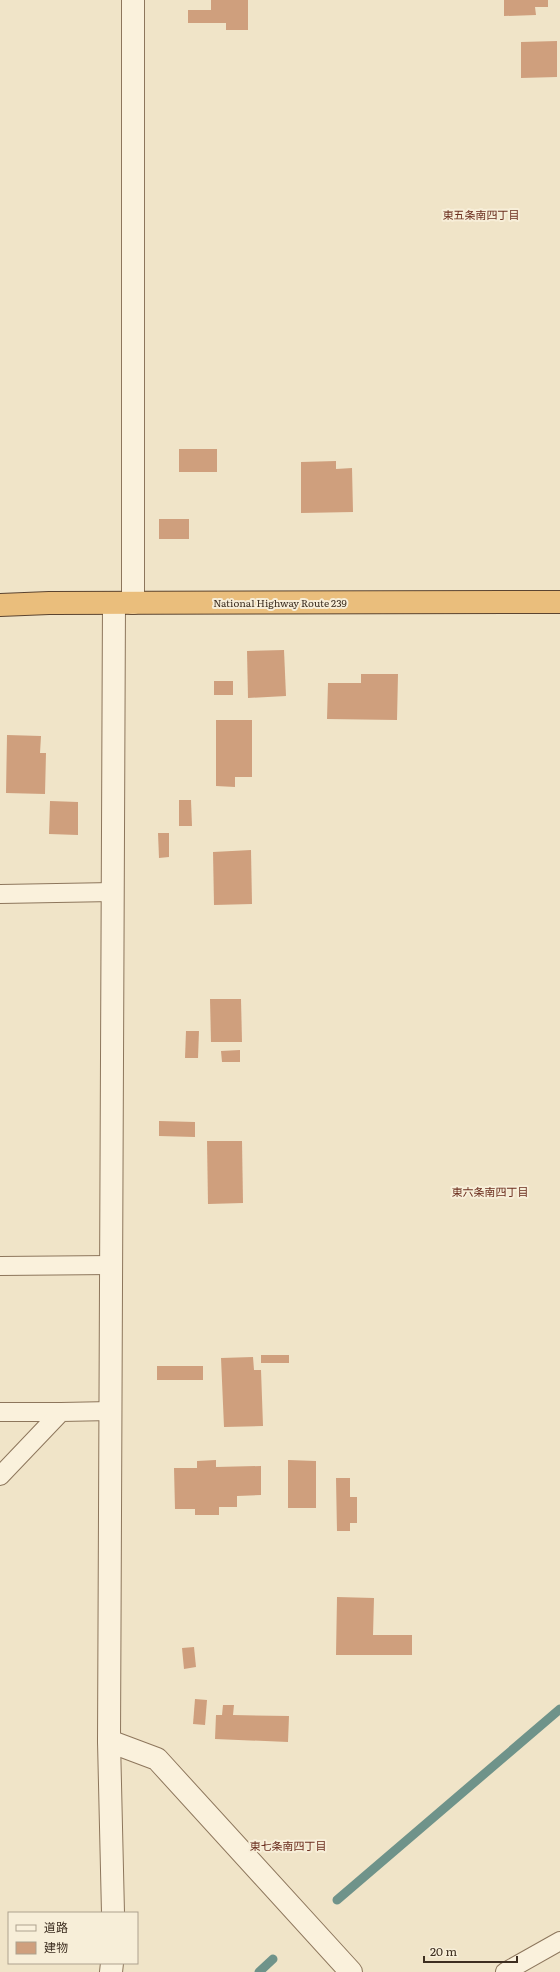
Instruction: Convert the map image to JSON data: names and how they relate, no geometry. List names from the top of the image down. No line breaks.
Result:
{"streets":{"highway":["National Highway Route 239"]},"districts":["東五条南四丁目","東六条南四丁目","東七条南四丁目"],"legend":["道路","建物"],"scale_bar":"20 m"}
